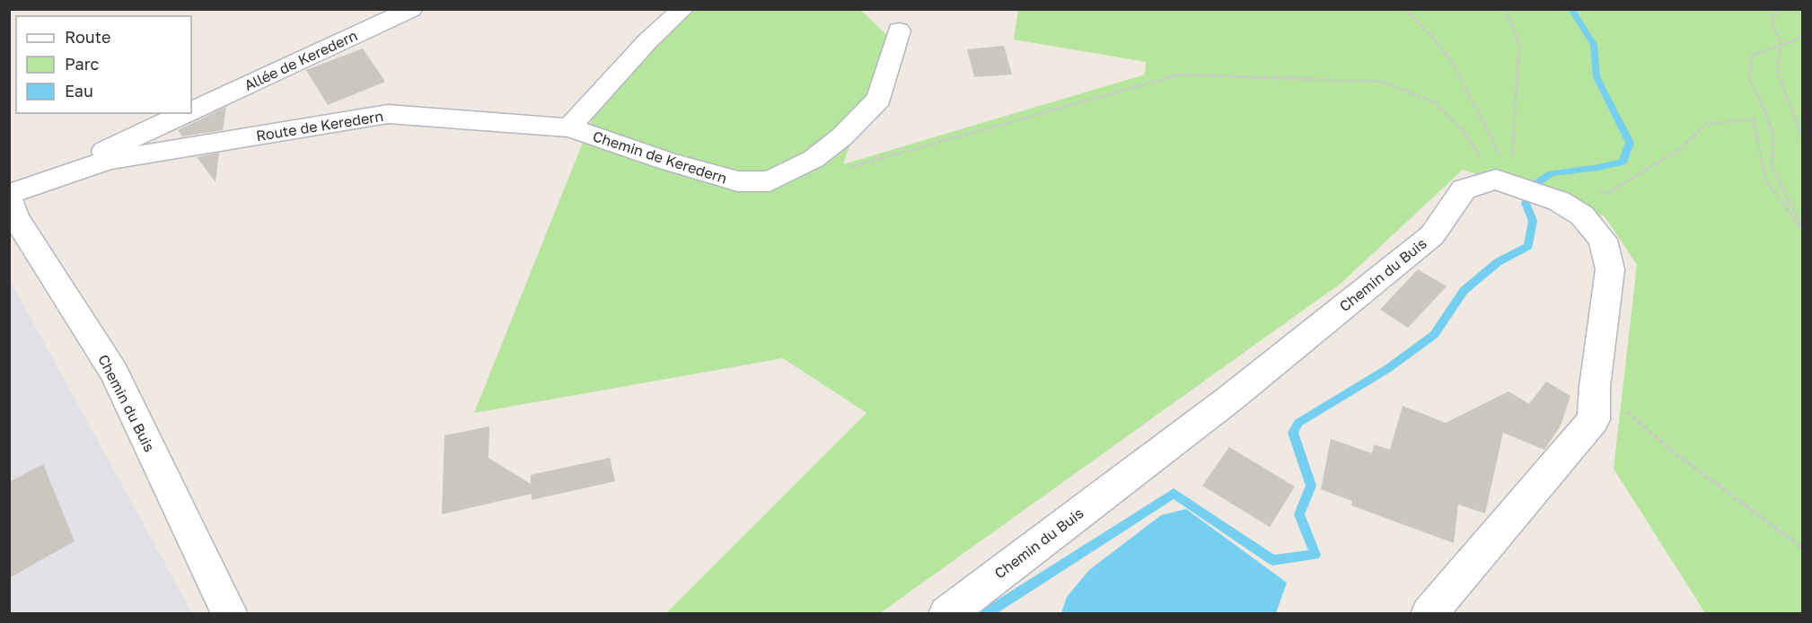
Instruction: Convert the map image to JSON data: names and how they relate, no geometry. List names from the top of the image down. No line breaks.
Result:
{"streets":{"street":["Allée de Keredern","Route de Keredern","Chemin de Keredern","Chemin du Buis"]},"crossings":[["Allée de Keredern","Route de Keredern"],["Allée de Keredern","Chemin du Buis"],["Route de Keredern","Chemin de Keredern"],["Route de Keredern","Chemin du Buis"]],"legend":["Route","Parc","Eau"]}
